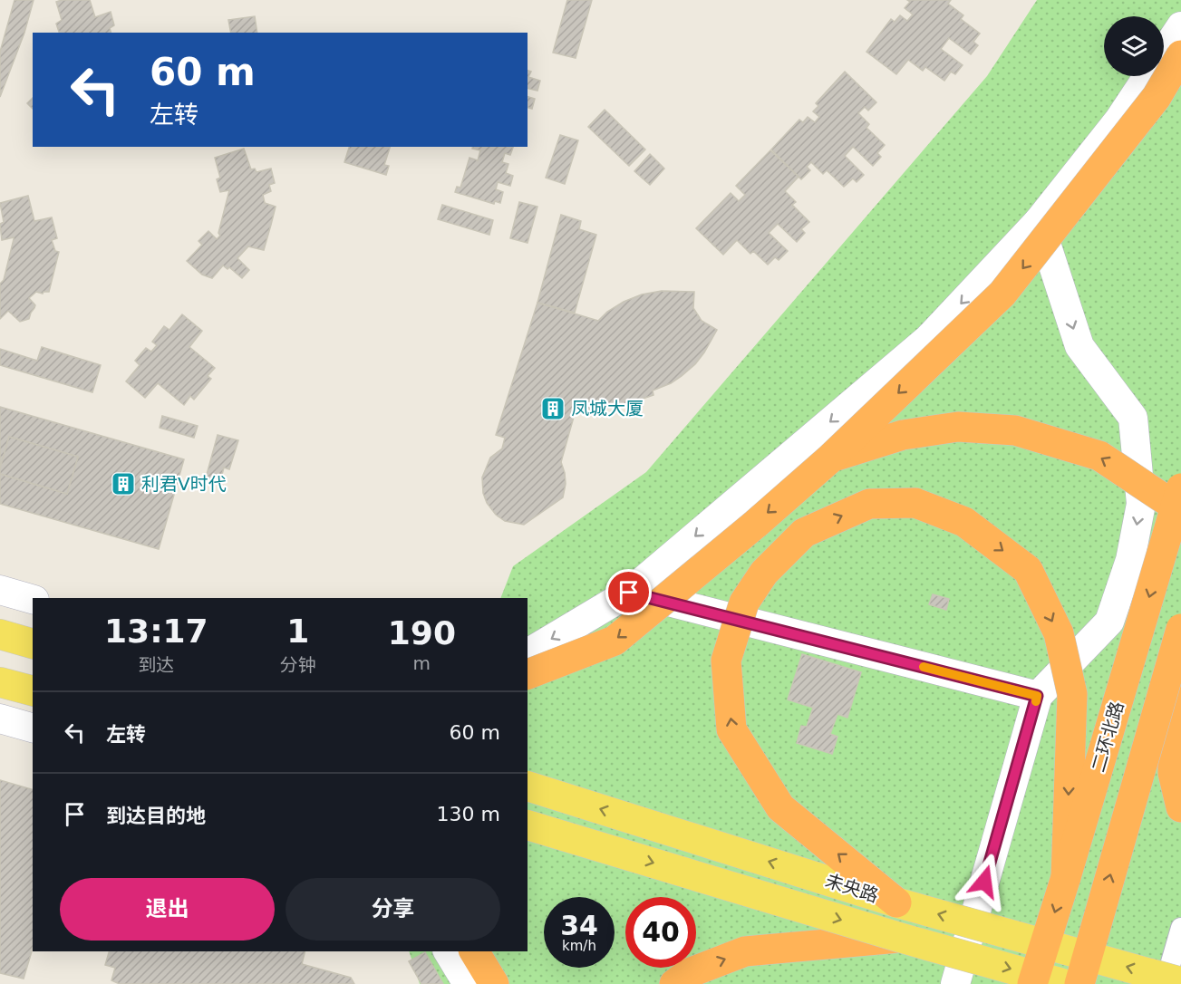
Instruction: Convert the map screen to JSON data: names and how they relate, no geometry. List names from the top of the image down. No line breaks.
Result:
{"streets":{"highway":["二环北路"],"main road":["未央路"]},"places":{"building":["凤城大厦","利君V时代"]},"page":{"turn":["60 m","左转"],"eta":["13:17","到达","1","分钟","190","m"],"list":[{"name":"左转","value":"60 m"},{"name":"到达目的地","value":"130 m"}],"buttons":["退出","分享"],"speed":"34 km/h","limit":"40"}}
